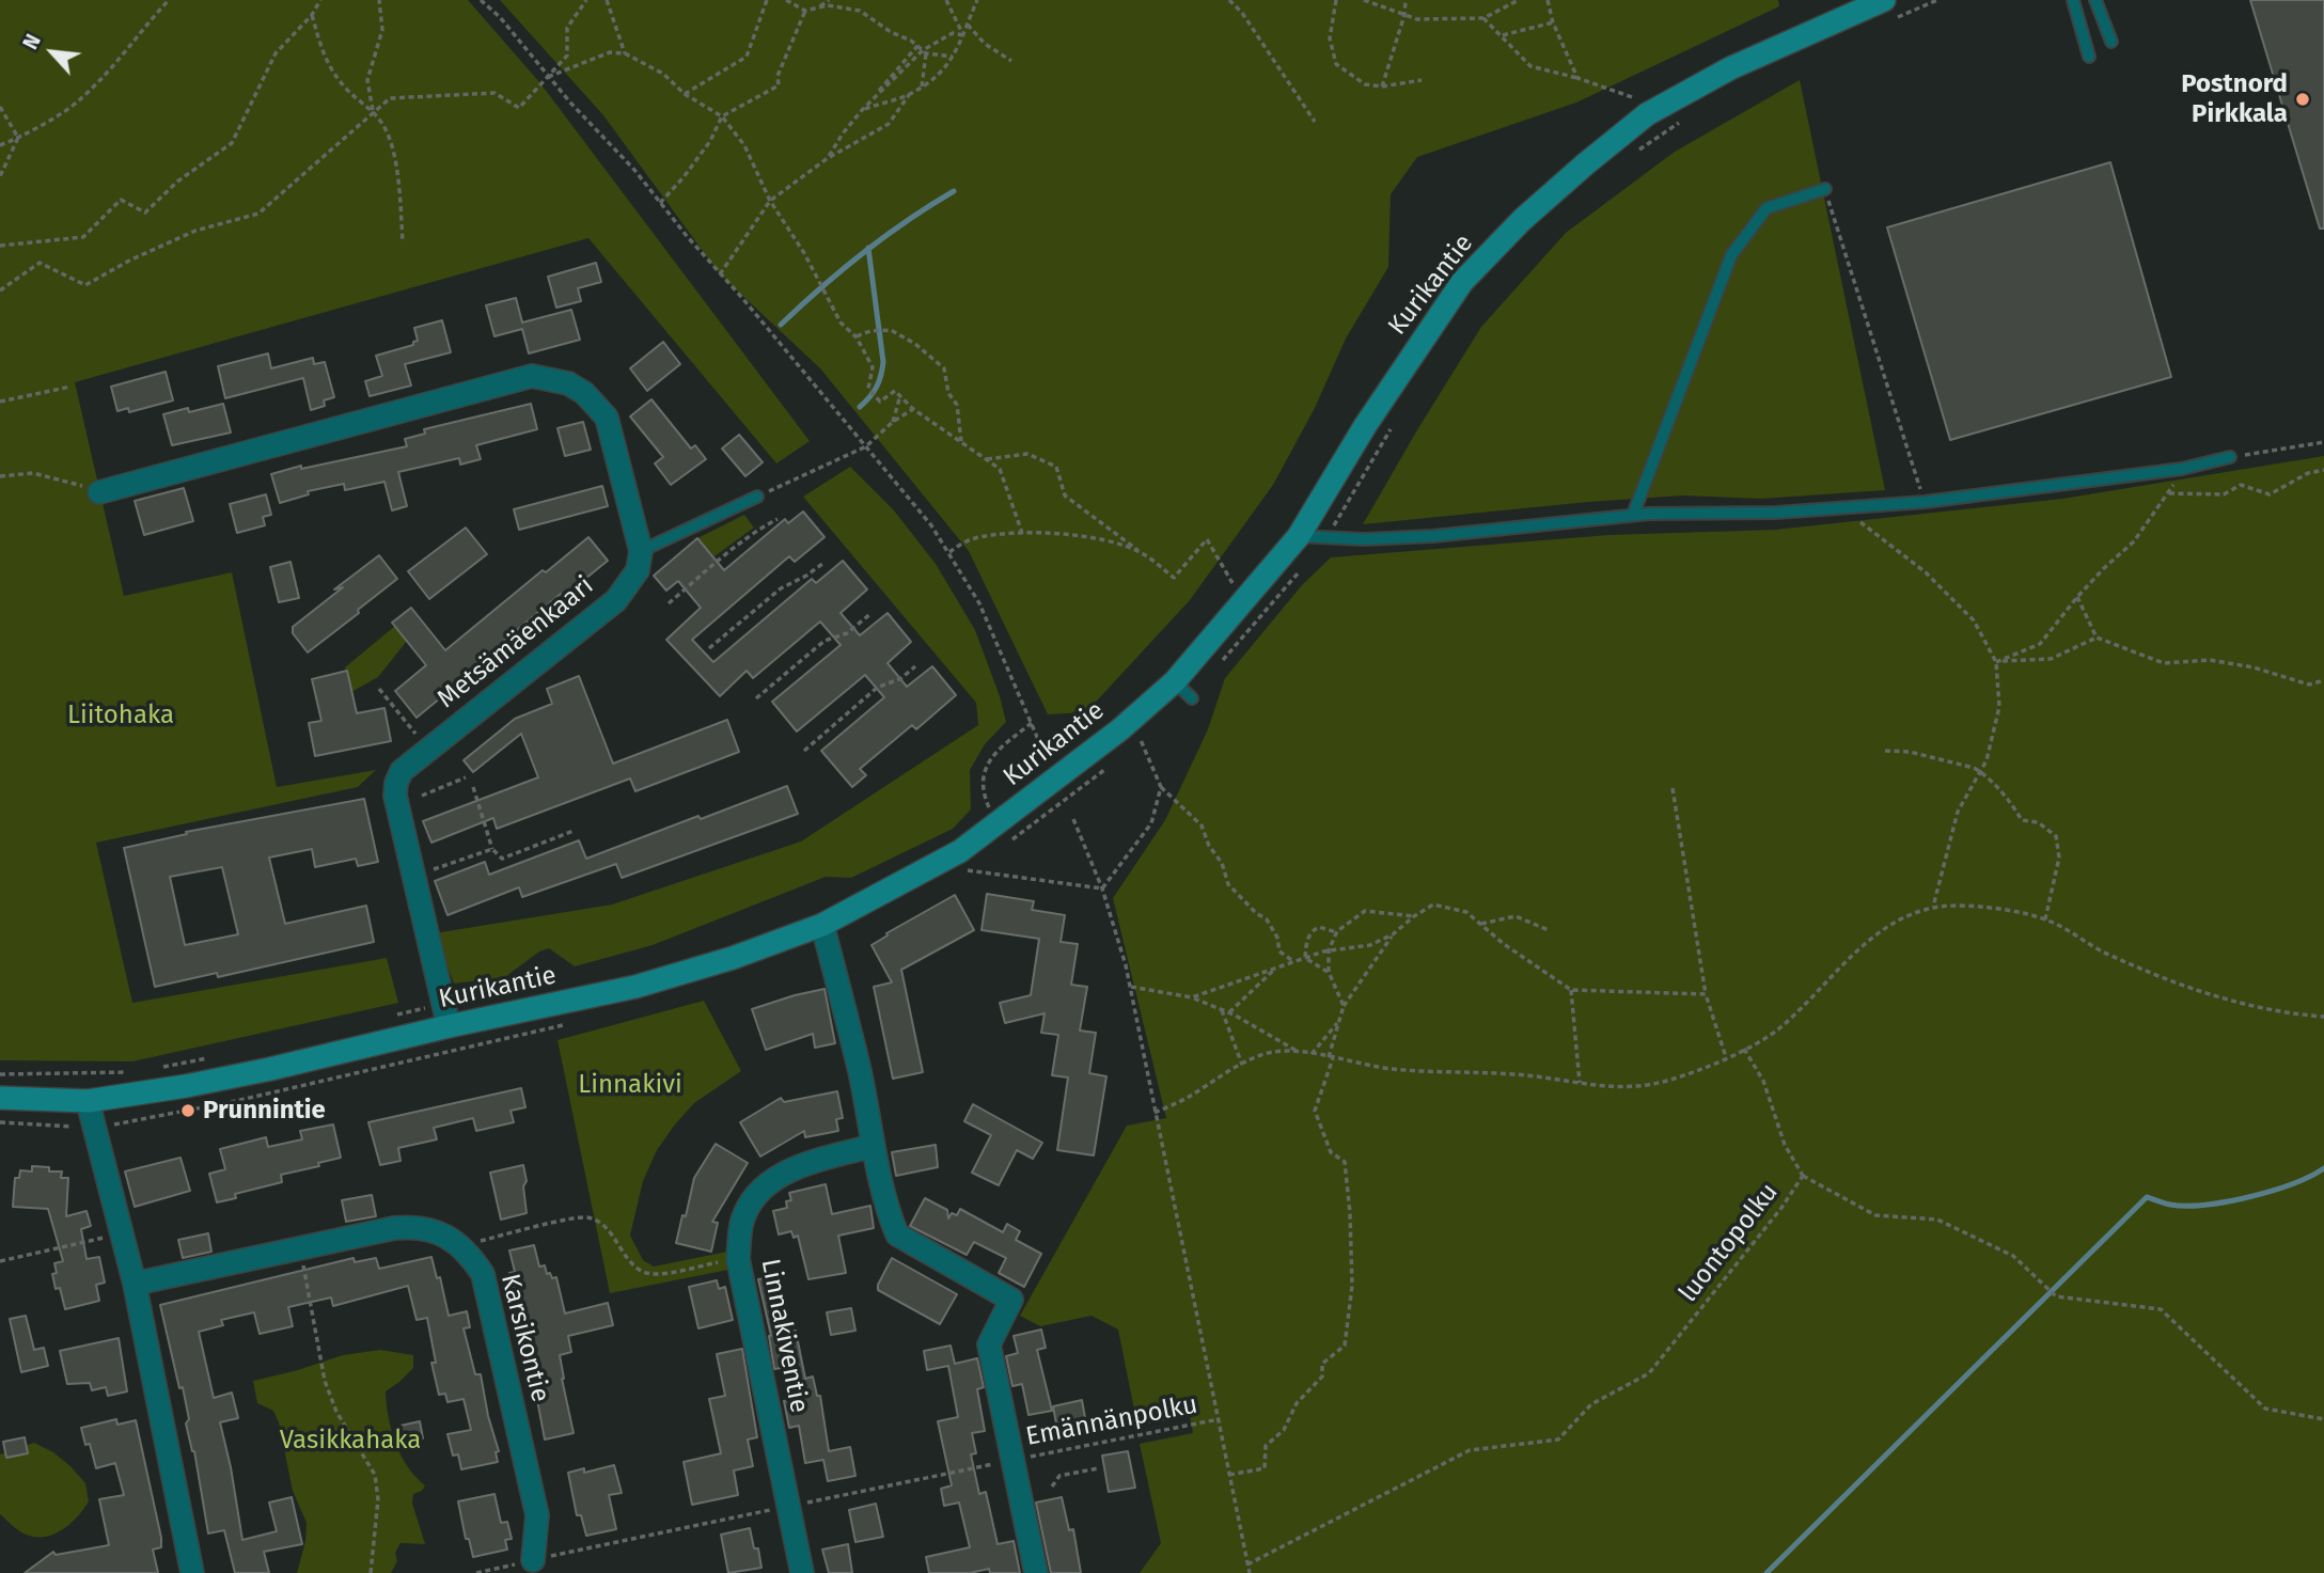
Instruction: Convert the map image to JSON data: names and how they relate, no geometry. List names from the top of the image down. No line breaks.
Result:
{"streets":{"main road":["Kurikantie"],"street":["Metsämäenkaari","Linnakiventie","Karsikontie"],"path":["luontopolku","Emännänpolku"]},"crossings":[["Kurikantie","Metsämäenkaari"]],"parks":["Liitohaka","Linnakivi","Vasikkahaka"],"places":["Postnord Pirkkala","Prunnintie"],"north":"top left"}
